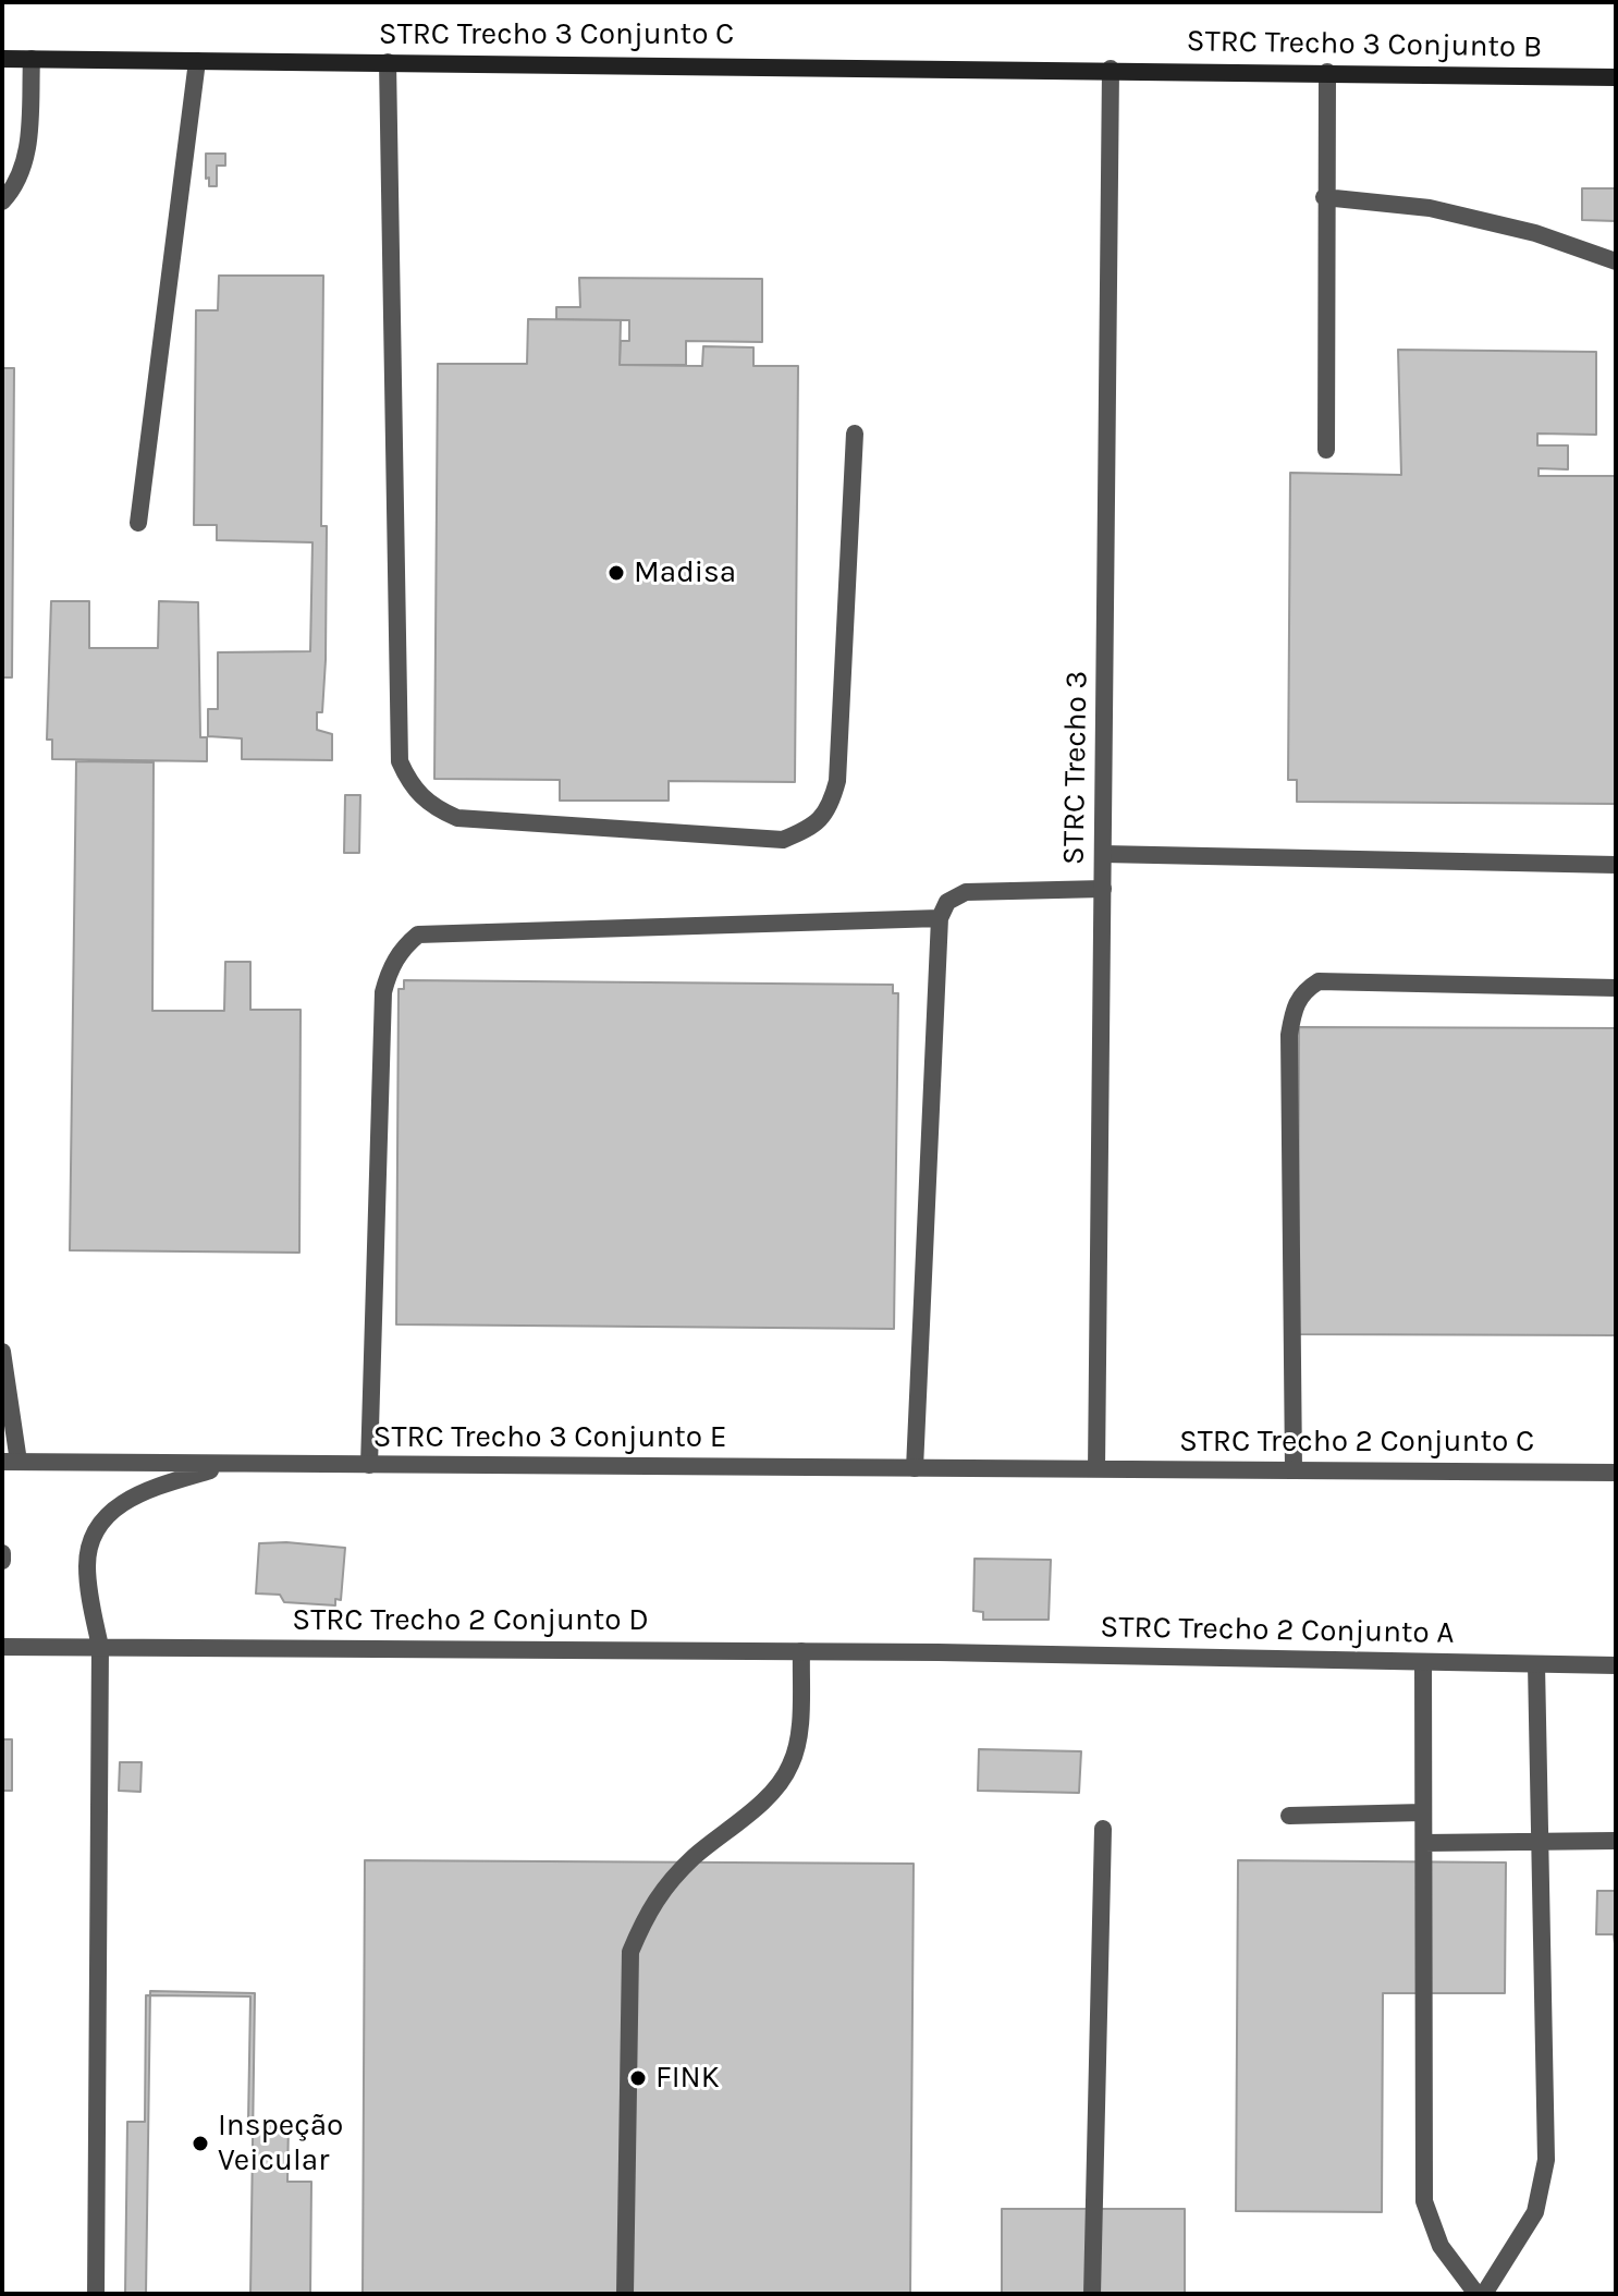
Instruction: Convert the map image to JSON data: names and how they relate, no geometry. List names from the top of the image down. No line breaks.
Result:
{"streets":{"main road":["STRC Trecho 3 Conjunto C","STRC Trecho 3 Conjunto B"],"street":["STRC Trecho 3","STRC Trecho 3 Conjunto E","STRC Trecho 2 Conjunto C","STRC Trecho 2 Conjunto D","STRC Trecho 2 Conjunto A"]},"crossings":[["STRC Trecho 3 Conjunto C","STRC Trecho 3 Conjunto B"],["STRC Trecho 3 Conjunto C","STRC Trecho 3"],["STRC Trecho 3 Conjunto B","STRC Trecho 3"],["STRC Trecho 3","STRC Trecho 3 Conjunto E"],["STRC Trecho 3","STRC Trecho 2 Conjunto C"],["STRC Trecho 3 Conjunto E","STRC Trecho 2 Conjunto C"],["STRC Trecho 2 Conjunto D","STRC Trecho 2 Conjunto A"]],"places":["Madisa","FINK","Inspeção Veicular"]}
